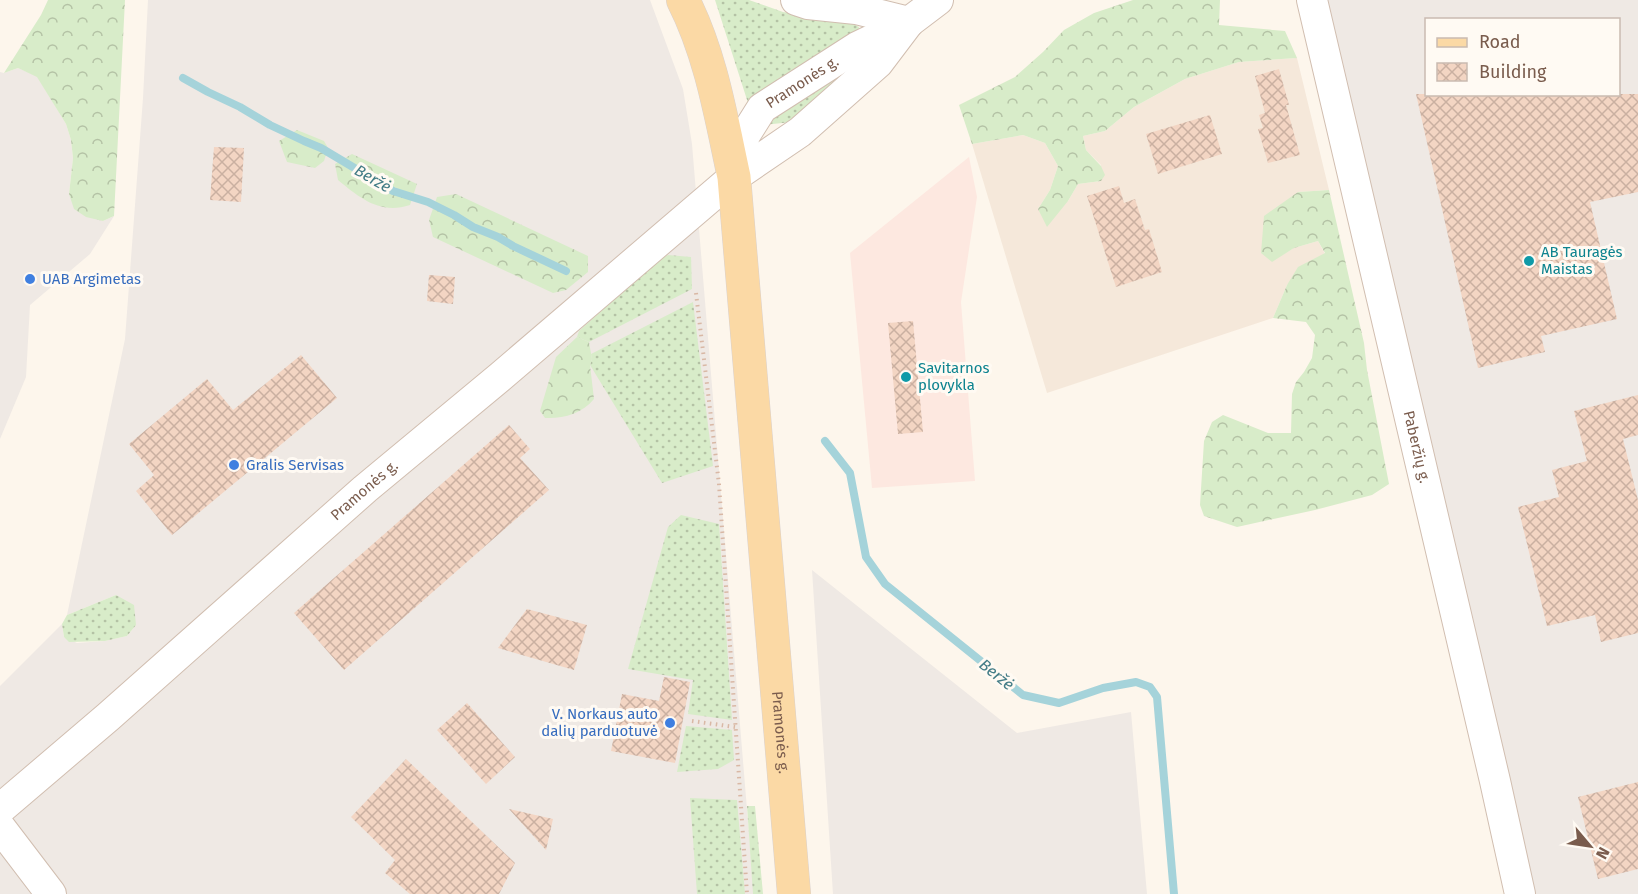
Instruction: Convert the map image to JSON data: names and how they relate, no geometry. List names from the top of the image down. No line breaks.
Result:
{"streets":{"main road":["Pramonės g."],"street":["Paberžių g."]},"water":["Beržė"],"places":["AB Tauragės Maistas","UAB Argimetas","Savitarnos plovykla","Gralis Servisas","V. Norkaus auto dalių parduotuvė"],"legend":["Road","Building"],"north":"bottom right"}
